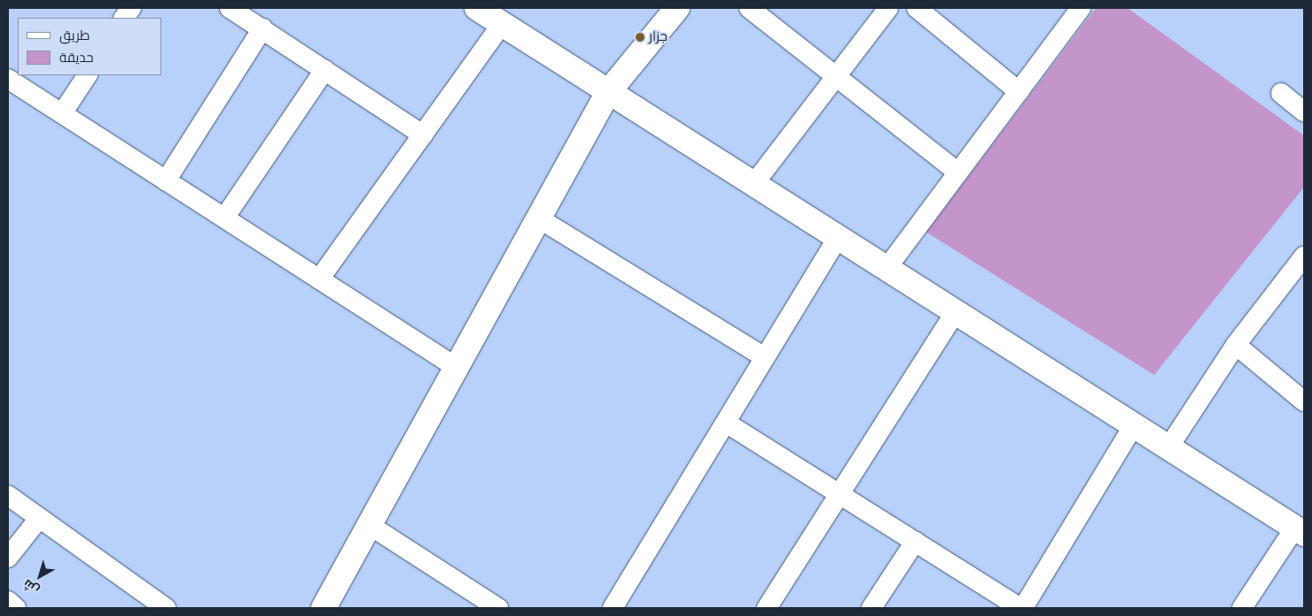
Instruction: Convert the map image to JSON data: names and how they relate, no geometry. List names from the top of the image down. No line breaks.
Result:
{"places":["جزار"],"legend":["طريق","حديقة"],"north":"bottom left"}
